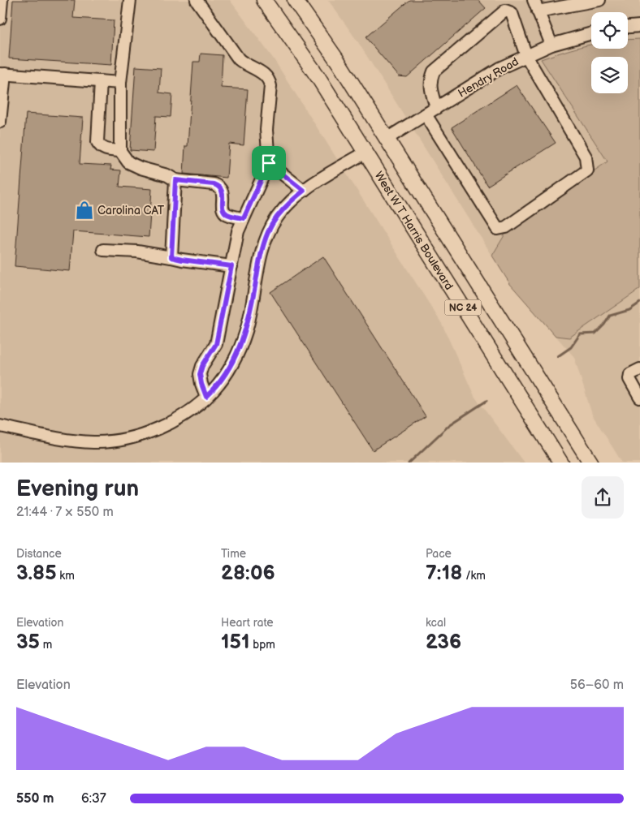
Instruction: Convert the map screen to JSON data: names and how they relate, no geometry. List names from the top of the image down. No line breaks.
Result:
{"streets":{"main road":["West W T Harris Boulevard","NC 24"],"street":["Hendry Road"]},"crossings":[["Hendry Road","NC 24"]],"places":{"shop":["Carolina CAT"]},"page":{"heading":["Evening run","21:44 · 7 × 550 m"],"stats":[["Distance","3.85 km"],["Time","28:06"],["Pace","7:18 /km"],["Elevation","35 m"],["Heart rate","151 bpm"],["kcal","236"]],"chart":["Elevation","56–60 m"],"list":[{"name":"550 m","note":"6:37"}]}}
